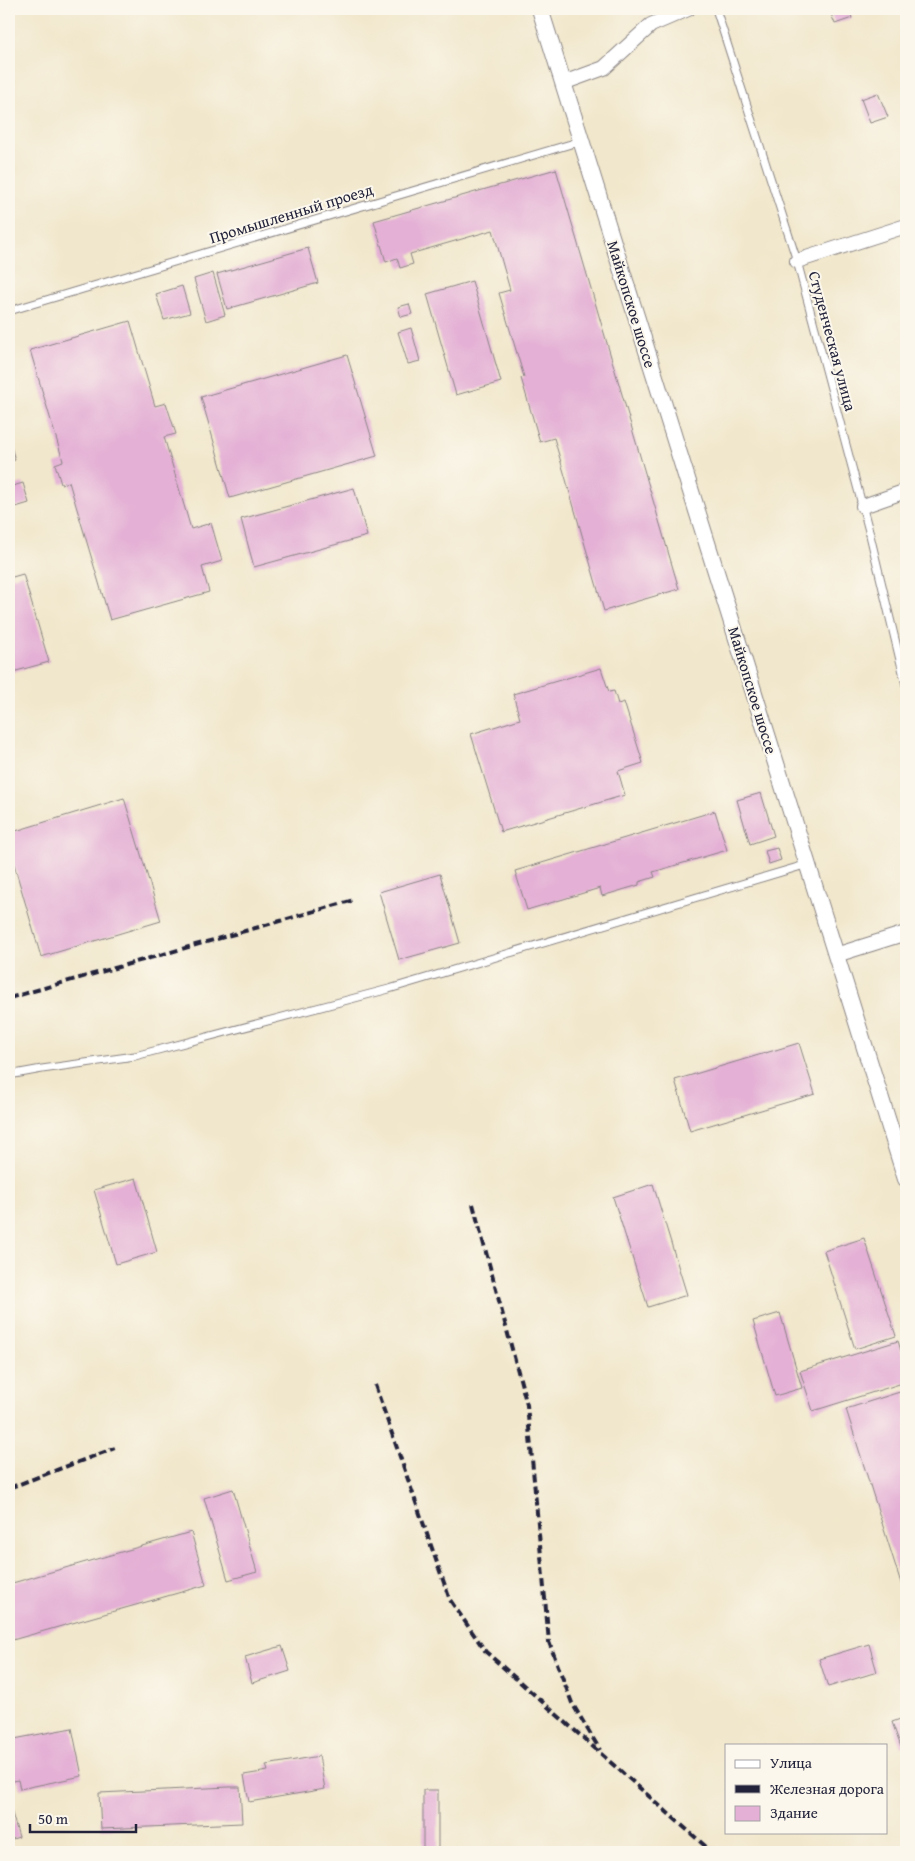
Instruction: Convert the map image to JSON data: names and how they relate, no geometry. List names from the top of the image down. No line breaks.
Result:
{"streets":{"street":["Майкопское шоссе"],"lane":["Промышленный проезд","Студенческая улица"]},"crossings":[["Промышленный проезд","Майкопское шоссе"]],"legend":["Улица","Железная дорога","Здание"],"scale_bar":"50 m"}
